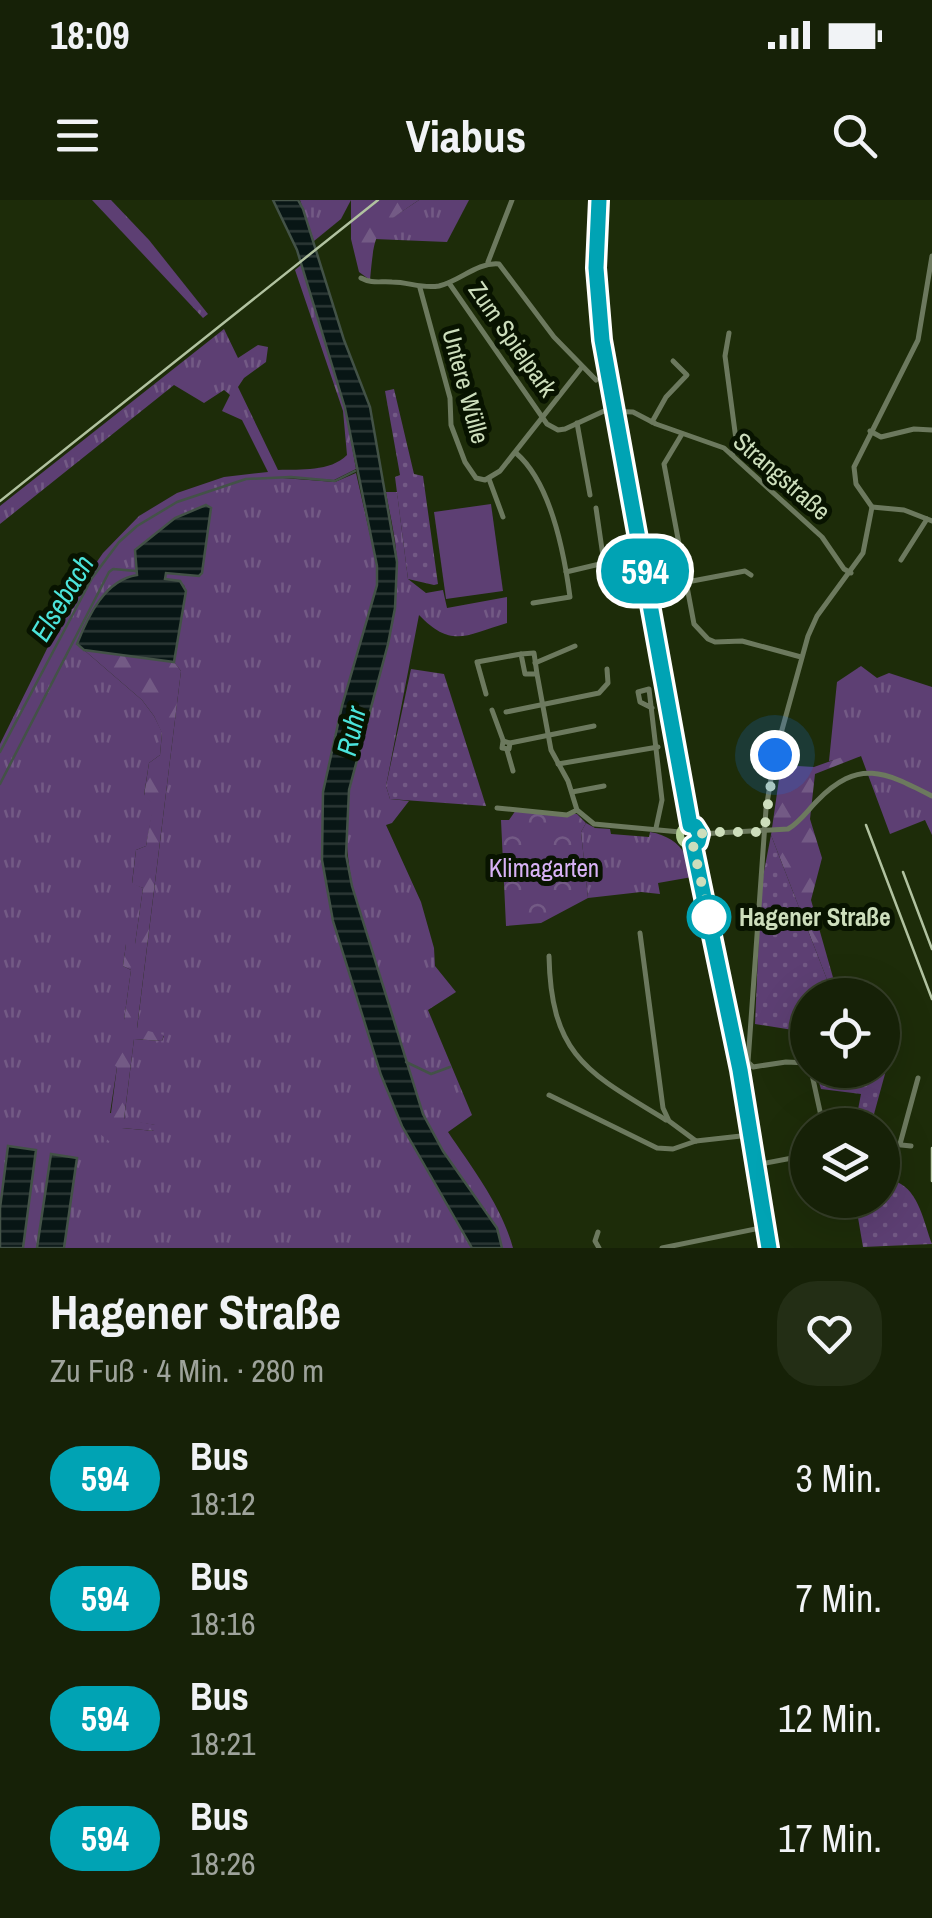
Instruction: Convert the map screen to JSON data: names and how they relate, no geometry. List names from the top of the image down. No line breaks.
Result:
{"streets":{"street":["Zum Spielpark","Untere Wülle","Strangstraße"]},"crossings":[["Zum Spielpark","Untere Wülle"]],"water":["Elsebach","Ruhr"],"parks":["Klimagarten"],"places":["Hagener Straße"],"lines":["bus line 594"],"page":{"status":"18:09","header":"Viabus","on_map":"594","heading":["Hagener Straße","Zu Fuß · 4 Min. · 280 m"],"list":[{"mark":"594","name":"Bus","note":"18:12","value":"3 Min."},{"mark":"594","name":"Bus","note":"18:16","value":"7 Min."},{"mark":"594","name":"Bus","note":"18:21","value":"12 Min."},{"mark":"594","name":"Bus","note":"18:26","value":"17 Min."}]}}
